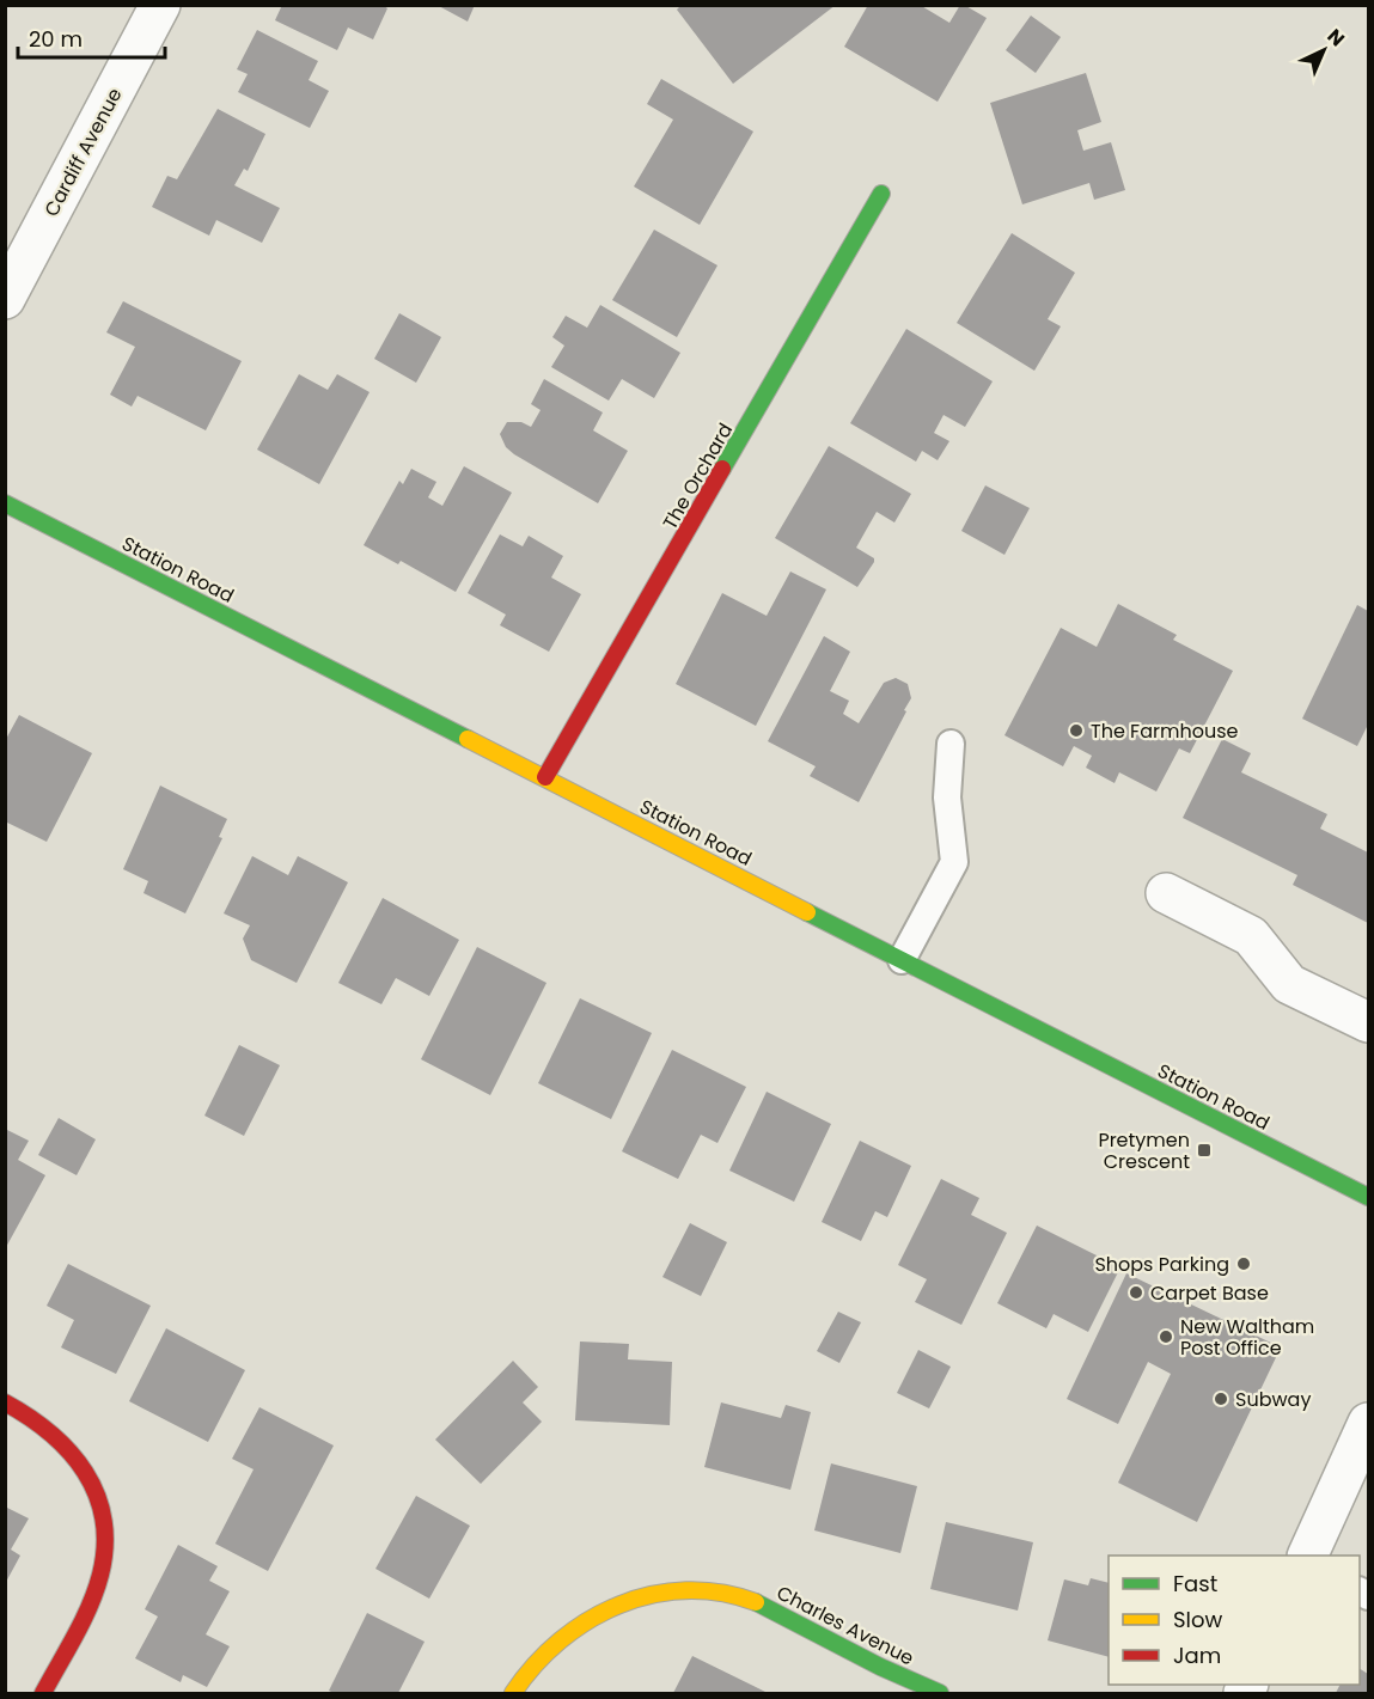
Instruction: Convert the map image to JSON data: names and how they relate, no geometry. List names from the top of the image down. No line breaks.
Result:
{"streets":{"main road":["The Orchard","Station Road","Charles Avenue"],"street":["Cardiff Avenue"]},"crossings":[["The Orchard","Station Road"]],"places":{"other":["The Farmhouse","Shops Parking","Carpet Base","New Waltham Post Office","Subway"],"transit":["Pretymen Crescent"]},"legend":["Fast","Slow","Jam"],"scale_bar":"20 m","north":"top right"}
